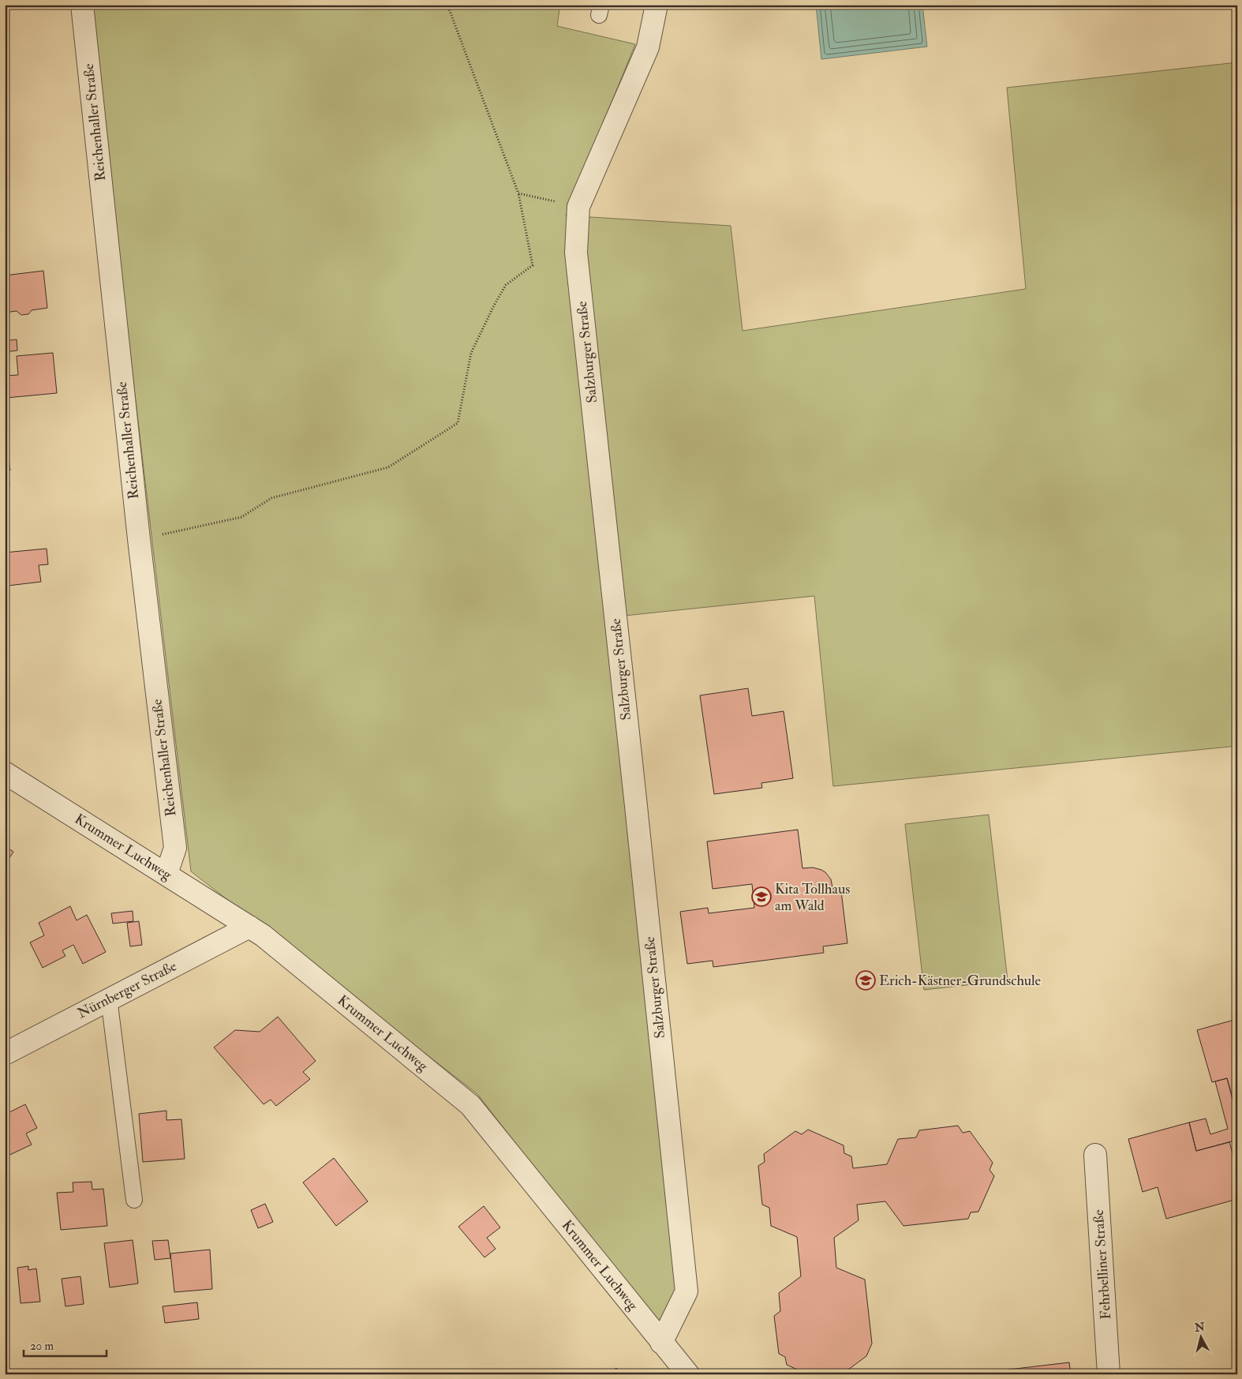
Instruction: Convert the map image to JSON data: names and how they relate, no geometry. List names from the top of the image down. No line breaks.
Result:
{"streets":{"street":["Reichenhaller Straße","Salzburger Straße","Krummer Luchweg","Nürnberger Straße","Fehrbelliner Straße"]},"crossings":[["Reichenhaller Straße","Krummer Luchweg"],["Salzburger Straße","Krummer Luchweg"],["Krummer Luchweg","Nürnberger Straße"]],"places":{"school or university":["Kita Tollhaus am Wald","Erich-Kästner-Grundschule"]},"scale_bar":"20 m","north":"top"}
